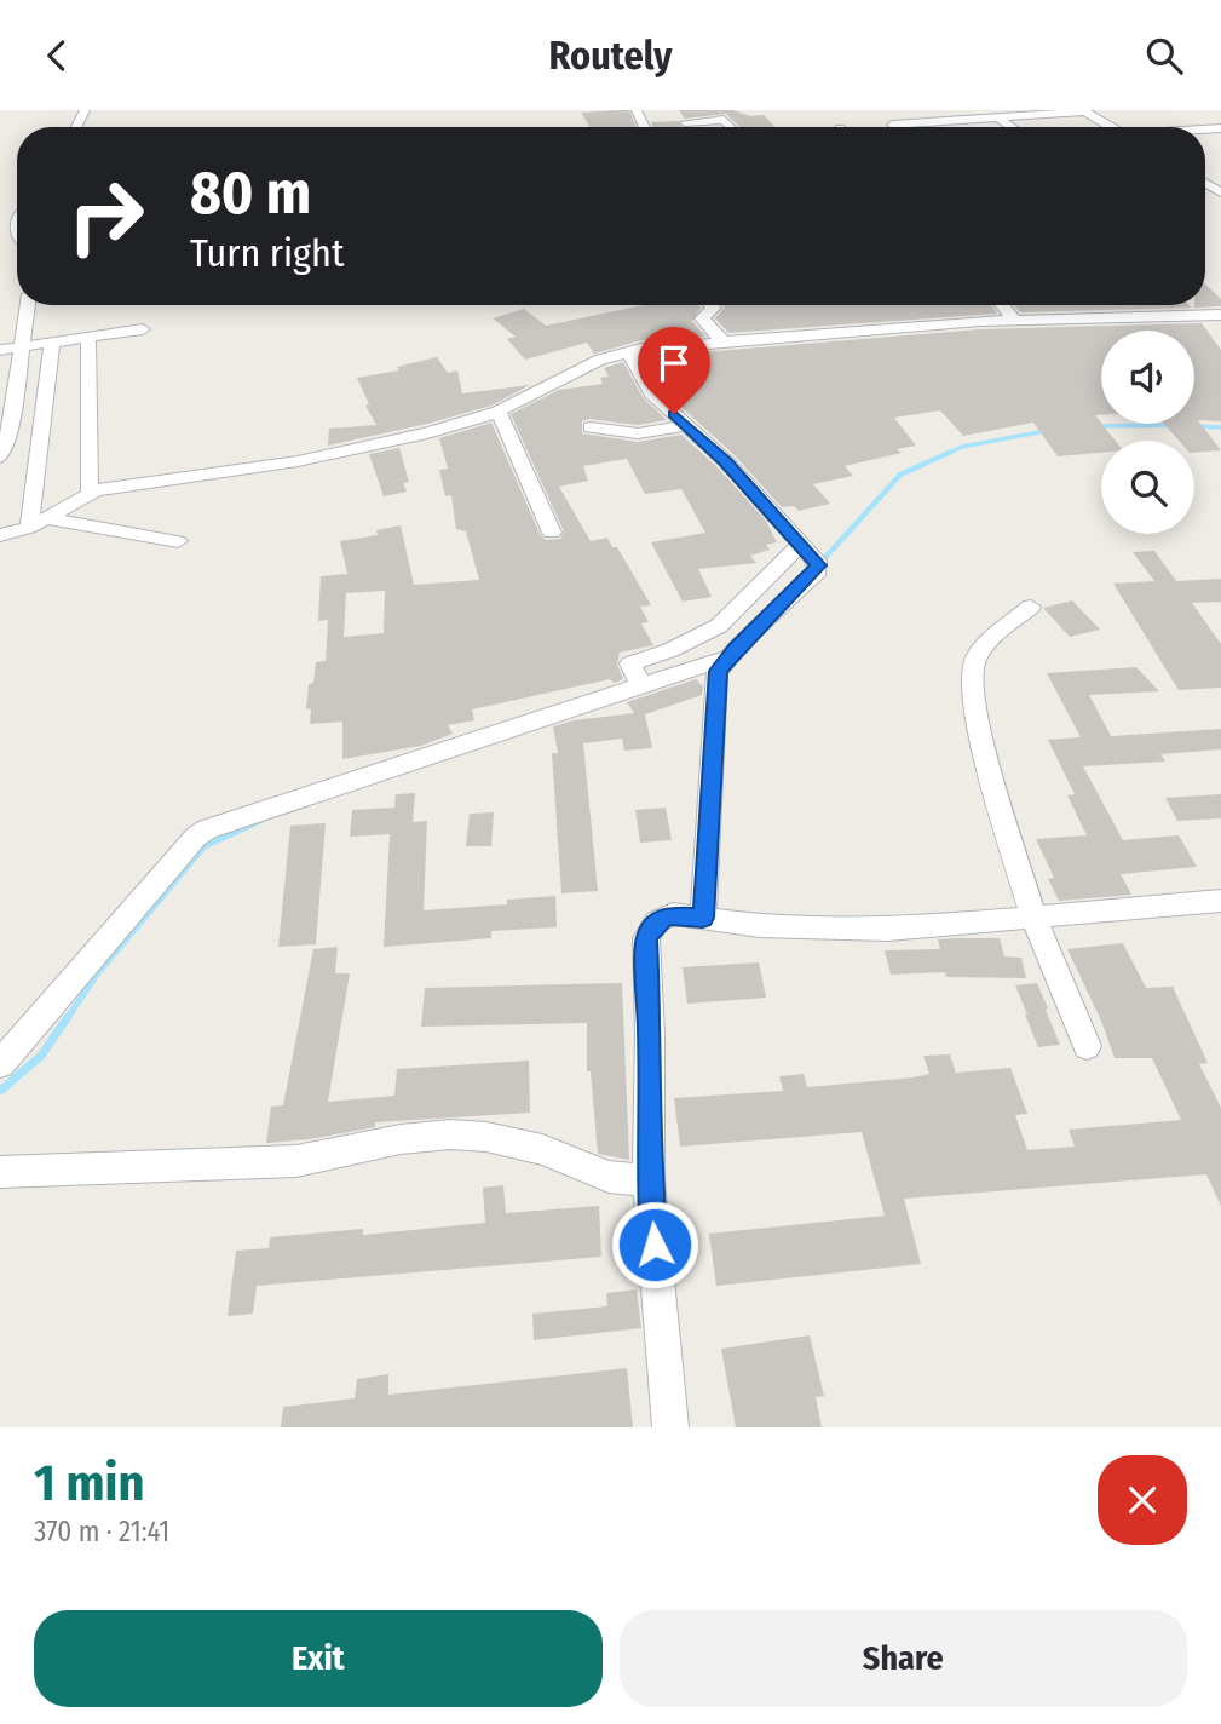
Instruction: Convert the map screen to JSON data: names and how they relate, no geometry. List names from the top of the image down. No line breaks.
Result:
{"page":{"header":"Routely","turn":["80 m","Turn right"],"heading":["1 min","370 m · 21:41"],"buttons":["Exit","Share"]}}
